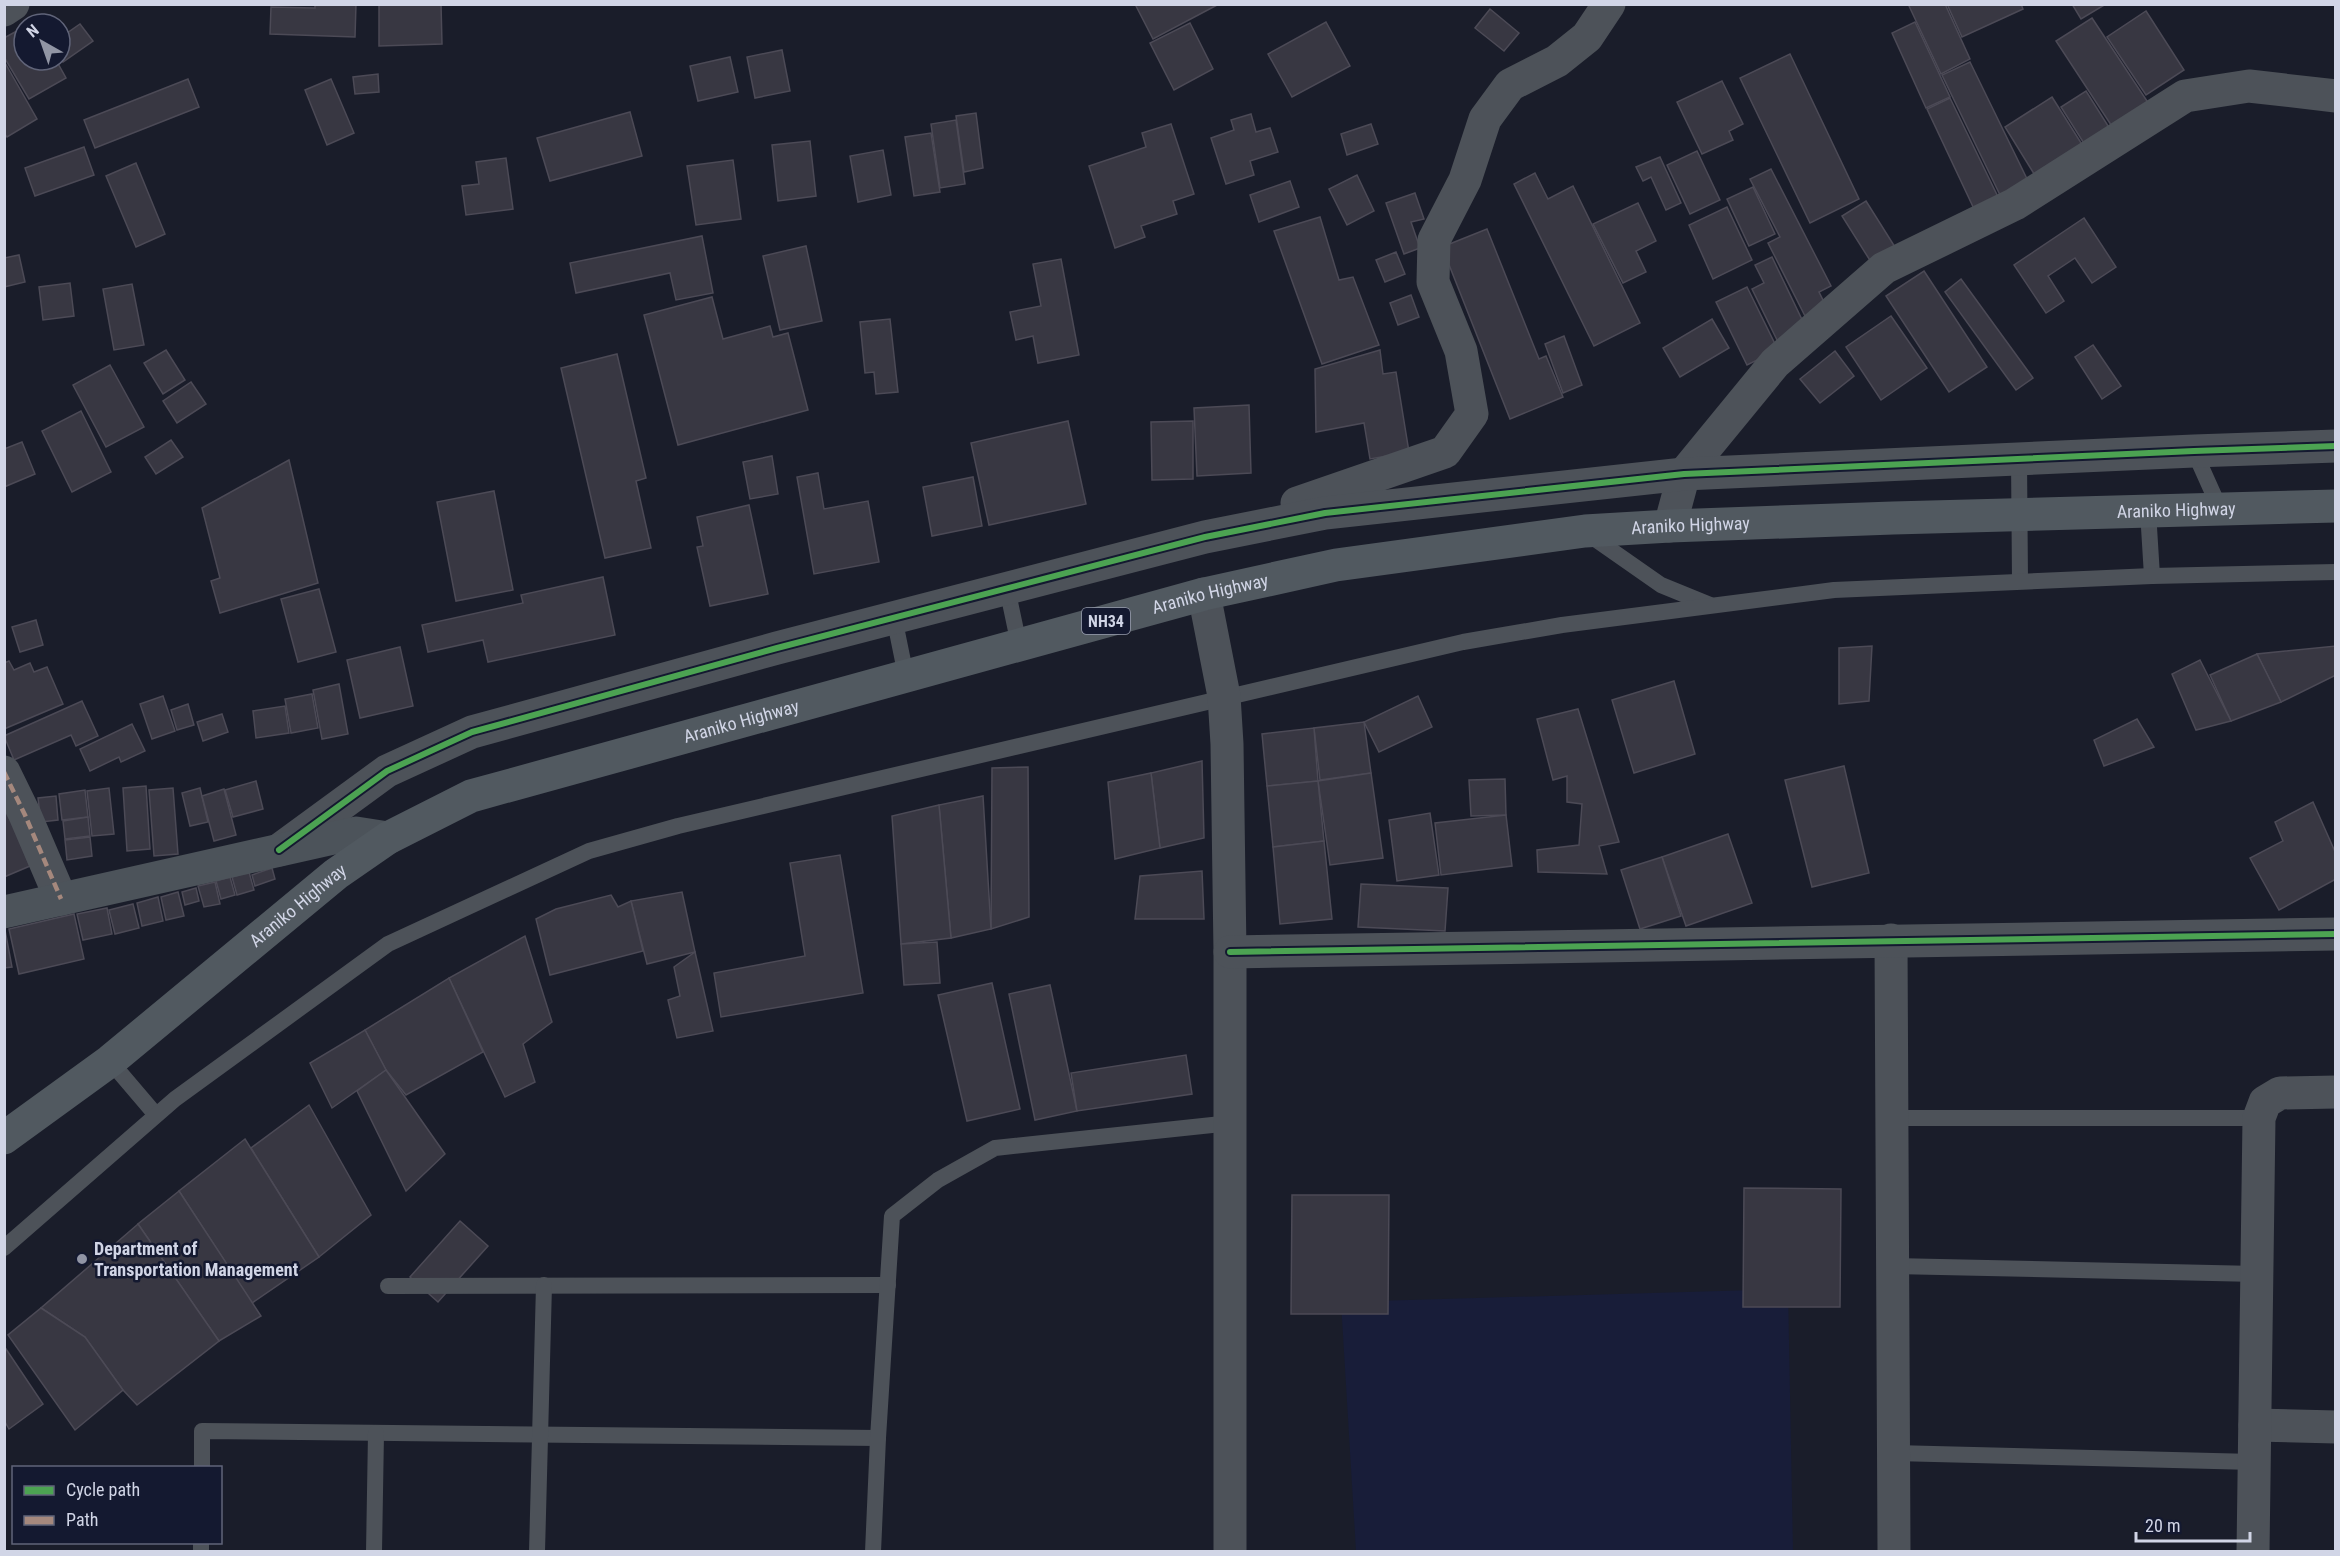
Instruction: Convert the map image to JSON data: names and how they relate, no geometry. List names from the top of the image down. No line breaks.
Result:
{"streets":{"highway":["Araniko Highway","NH34"]},"places":["Department of Transportation Management"],"legend":["Cycle path","Path"],"scale_bar":"20 m","north":"top left"}
